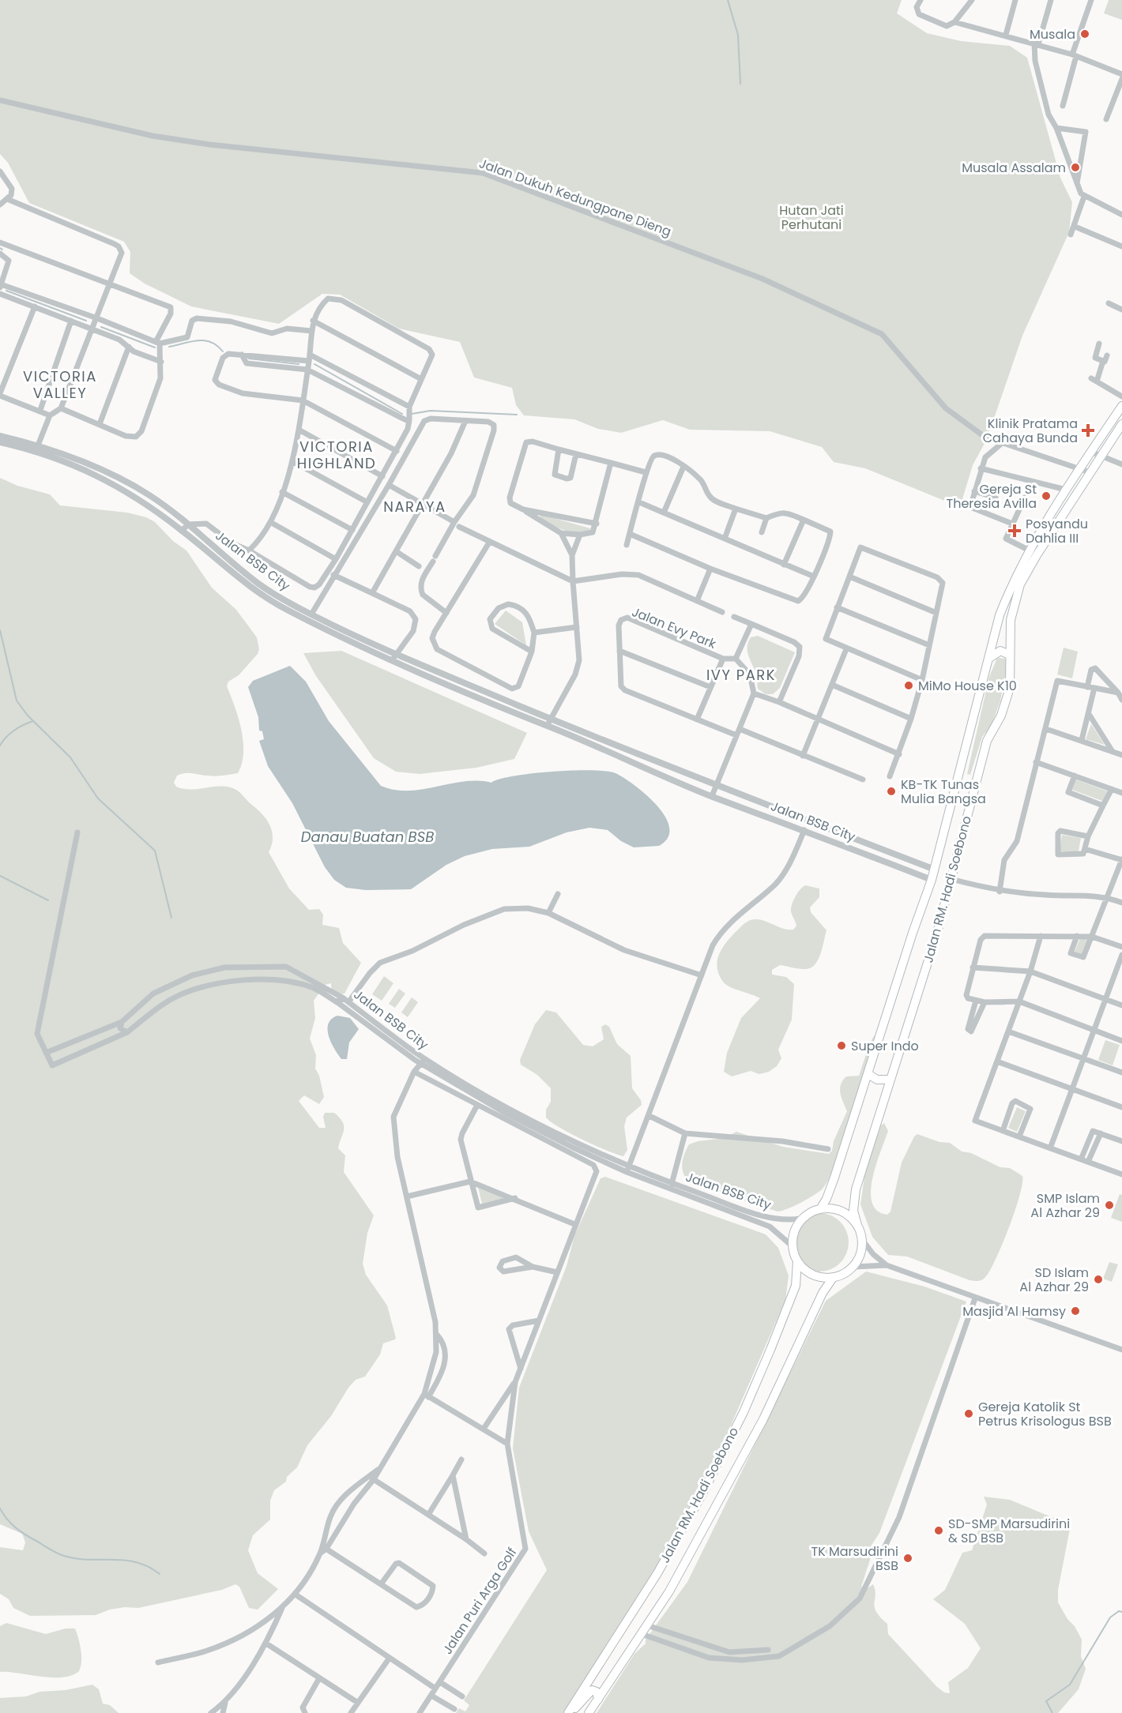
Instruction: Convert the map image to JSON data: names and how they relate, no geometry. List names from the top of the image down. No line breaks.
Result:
{"streets":{"main road":["Jalan RM. Hadi Soebono"],"street":["Jalan Dukuh Kedungpane Dieng","Jalan BSB City","Jalan Evy Park","Jalan Puri Arga Golf"]},"crossings":[["Jalan BSB City","Jalan RM. Hadi Soebono"]],"districts":["VICTORIA VALLEY","VICTORIA HIGHLAND","NARAYA","IVY PARK"],"water":["Danau Buatan BSB"],"parks":["Hutan Jati Perhutani"],"places":{"other":["Musala","Musala Assalam","Gereja St Theresia Avilla","MiMo House K10","KB-TK Tunas Mulia Bangsa","Super Indo","SMP Islam Al Azhar 29","SD Islam Al Azhar 29","Masjid Al Hamsy","Gereja Katolik St Petrus Krisologus BSB","SD-SMP Marsudirini & SD BSB","TK Marsudirini BSB"],"health":["Klinik Pratama Cahaya Bunda","Posyandu Dahlia III"]}}
